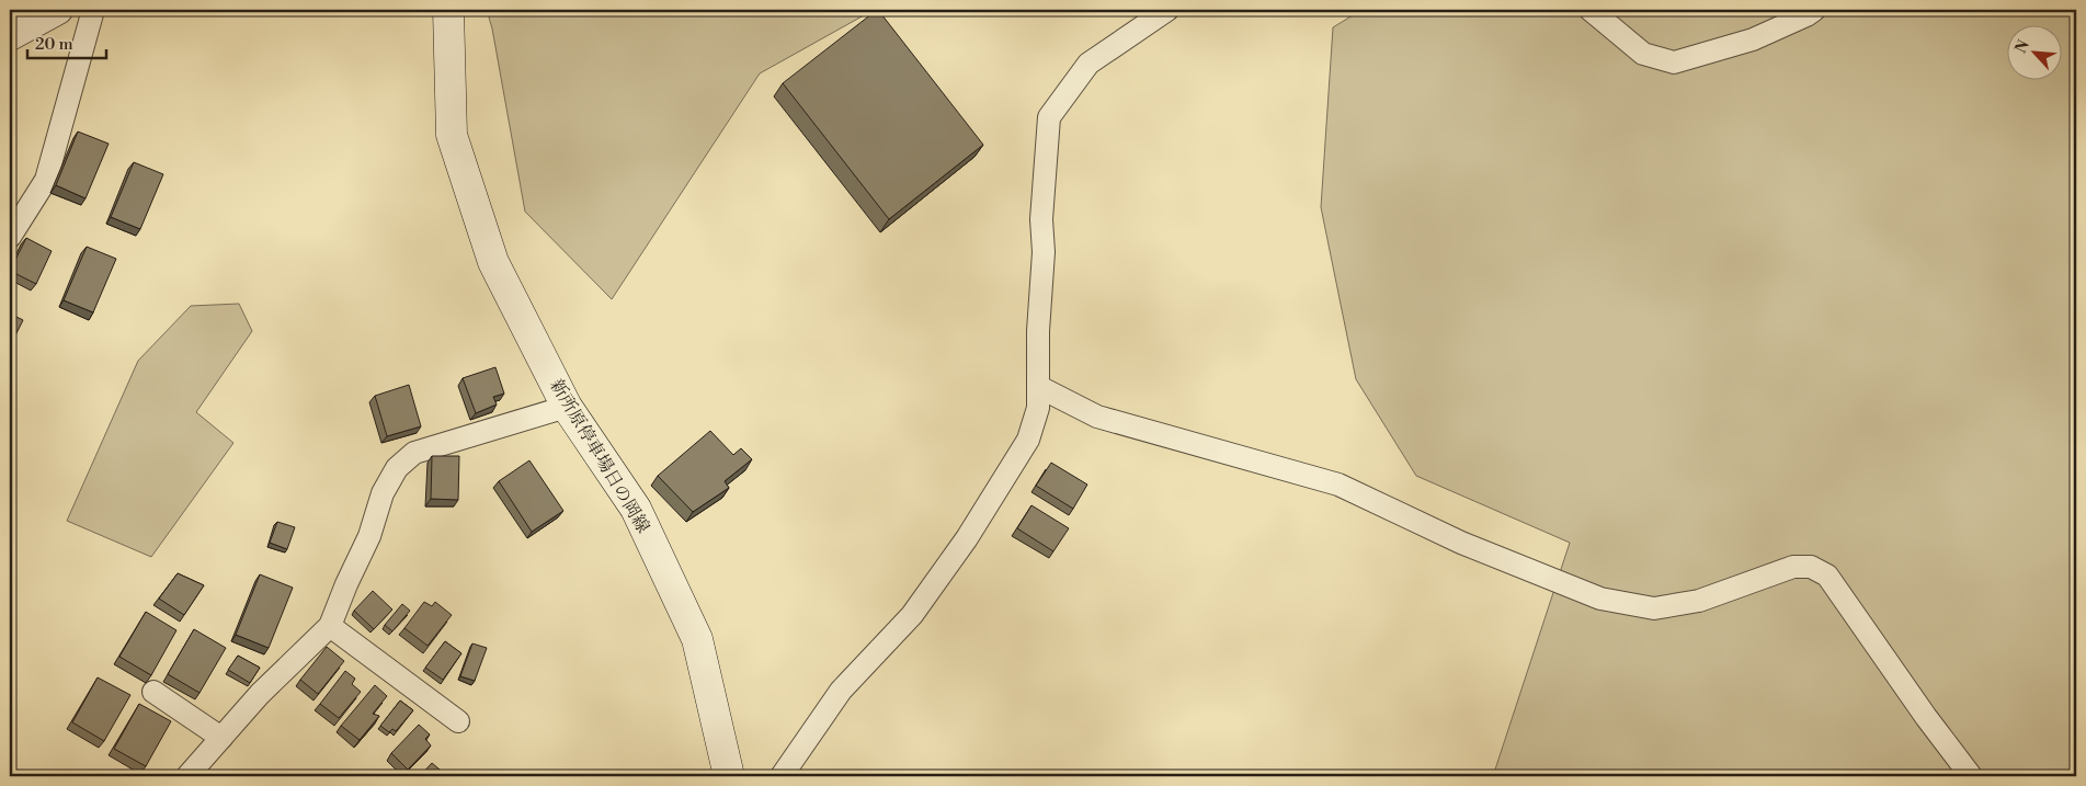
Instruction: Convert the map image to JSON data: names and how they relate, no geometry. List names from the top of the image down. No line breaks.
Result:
{"streets":{"main road":["新所原停車場日の岡線"]},"scale_bar":"20 m","north":"top left"}
